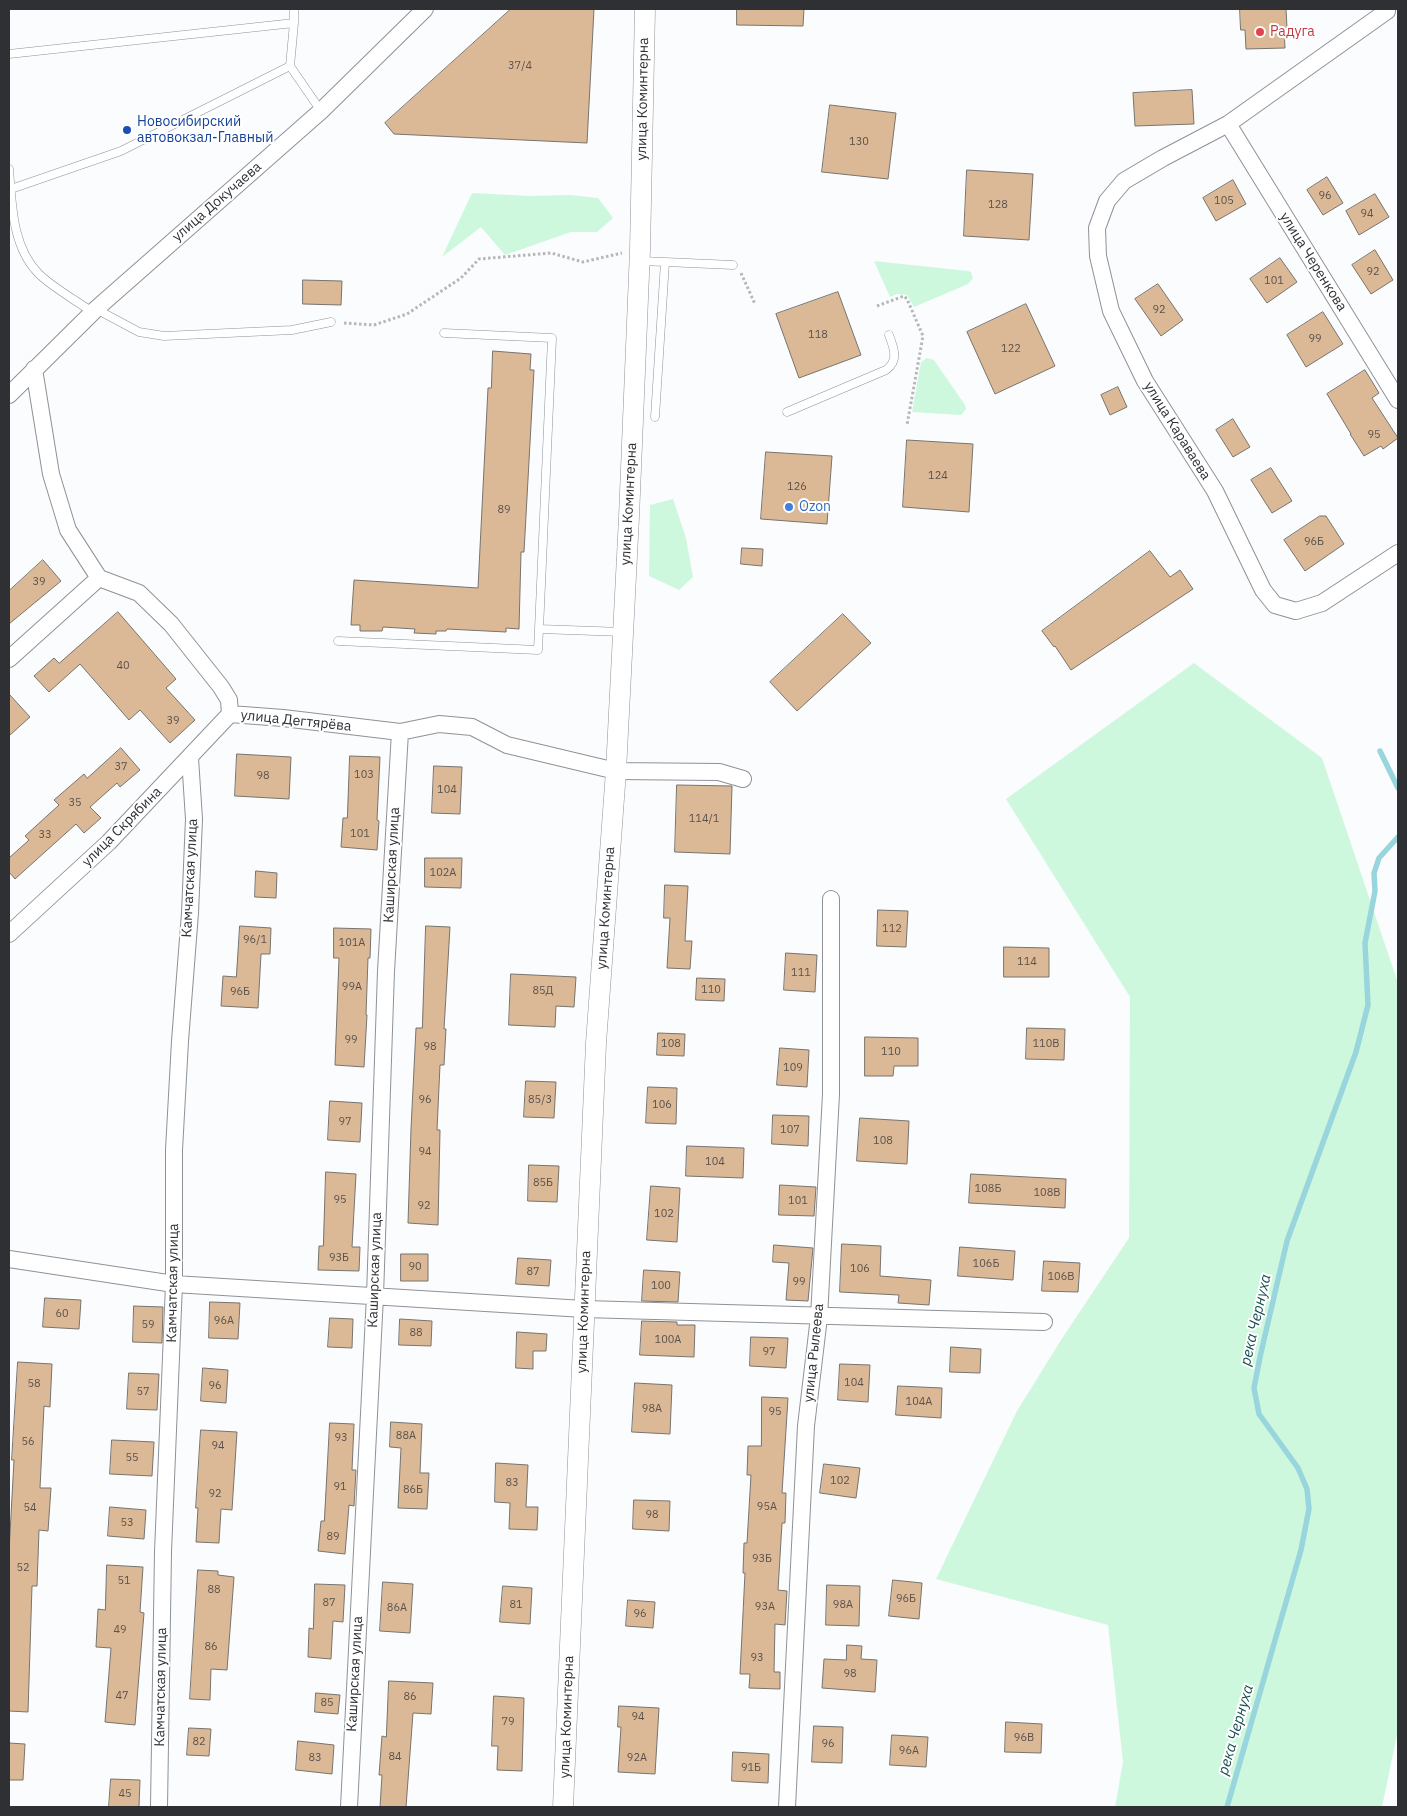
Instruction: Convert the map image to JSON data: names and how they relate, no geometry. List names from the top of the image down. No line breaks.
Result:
{"streets":{"street":["улица Коминтерна","улица Докучаева","улица Черенкова","улица Караваева","улица Дегтярёва","улица Скрябина","Каширская улица","Камчатская улица","улица Рылеева"]},"crossings":[["улица Коминтерна","улица Дегтярёва"],["улица Черенкова","улица Караваева"],["улица Дегтярёва","улица Скрябина"],["улица Дегтярёва","Каширская улица"],["улица Скрябина","Камчатская улица"]],"water":["река Чернуха"],"places":["Радуга","Новосибирский автовокзал-Главный","Ozon"],"house_numbers":["37/4","130","96","105","128","94","92","101","92","118","99","122","95","124","126","89","96Б","39","40","39","37","103","98","104","35","114/1","101","33","102А","112","96/1","101А","114","111","99А","110","85Д","96Б","99","108","110В","98","110","109","96","85/3","106","97","107","108","94","104","85Б","108Б","108В","95","101","92","102","93Б","106Б","90","106","87","106В","99","100","60","96А","59","88","100А","97","104","58","96","57","104А","98А","95","88А","93","56","94","55","102","83","91","86Б","92","95А","54","98","53","89","93Б","52","51","88","96Б","87","81","98А","93А","86А","96","49","86","93","98","47","86","85","94","79","96В","82","96","96А","84","83","92А","91Б","45"]}
